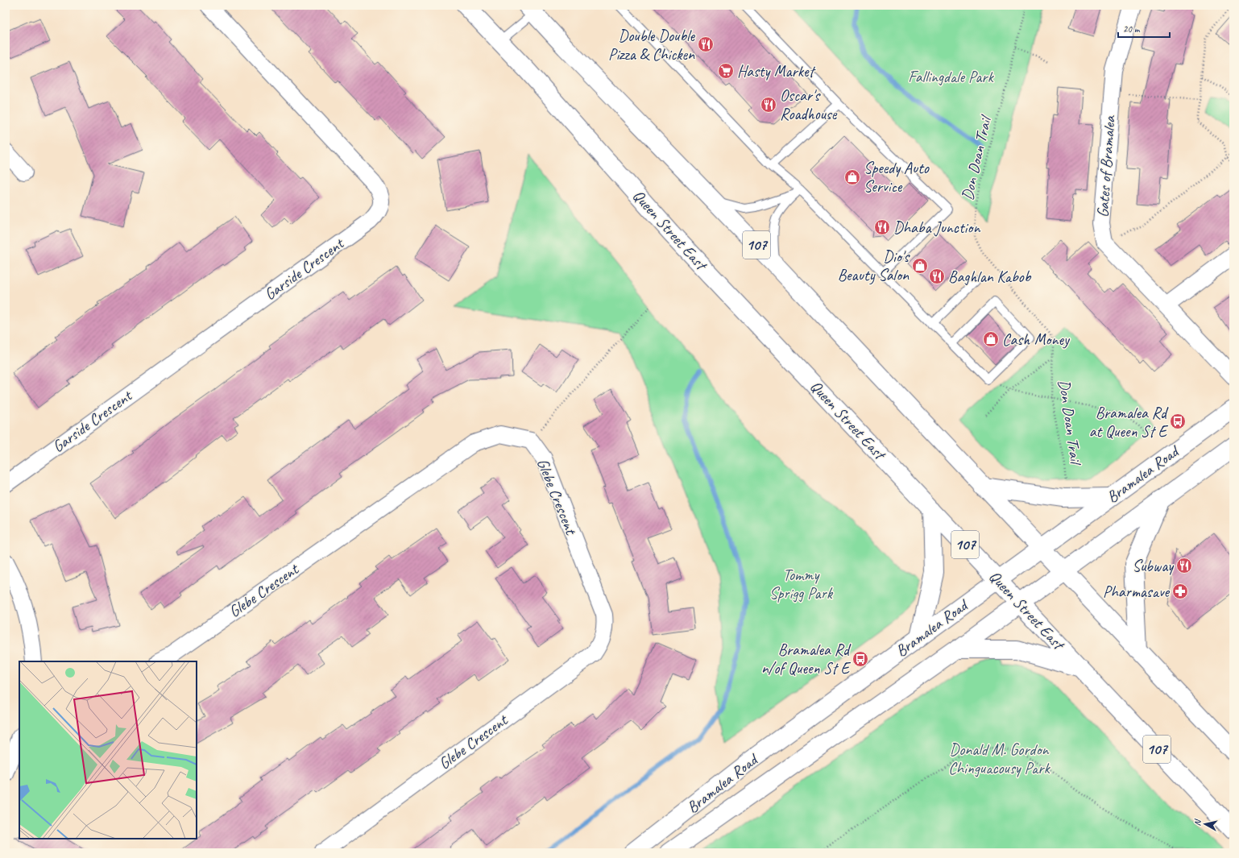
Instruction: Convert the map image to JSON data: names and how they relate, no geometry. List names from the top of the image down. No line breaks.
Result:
{"streets":{"main road":["Queen Street East","107","Bramalea Road"],"street":["Gates of Bramalea","Garside Crescent","Glebe Crescent"],"path":["Don Doan Trail"]},"crossings":[["Queen Street East","Bramalea Road"],["107","Bramalea Road"]],"parks":["Fallingdale Park","Tommy Sprigg Park","Donald M. Gordon Chinguacousy Park"],"places":{"restaurant":["Double Double Pizza & Chicken","Oscar's Roadhouse","Dhaba Junction","Baghlan Kabob","Subway"],"supermarket":["Hasty Market"],"shop":["Speedy Auto Service","Dio's Beauty Salon","Cash Money"],"bus stop":["Bramalea Rd at Queen St E","Bramalea Rd n/of Queen St E"],"pharmacy":["Pharmasave"]},"scale_bar":"20 m","north":"left"}
